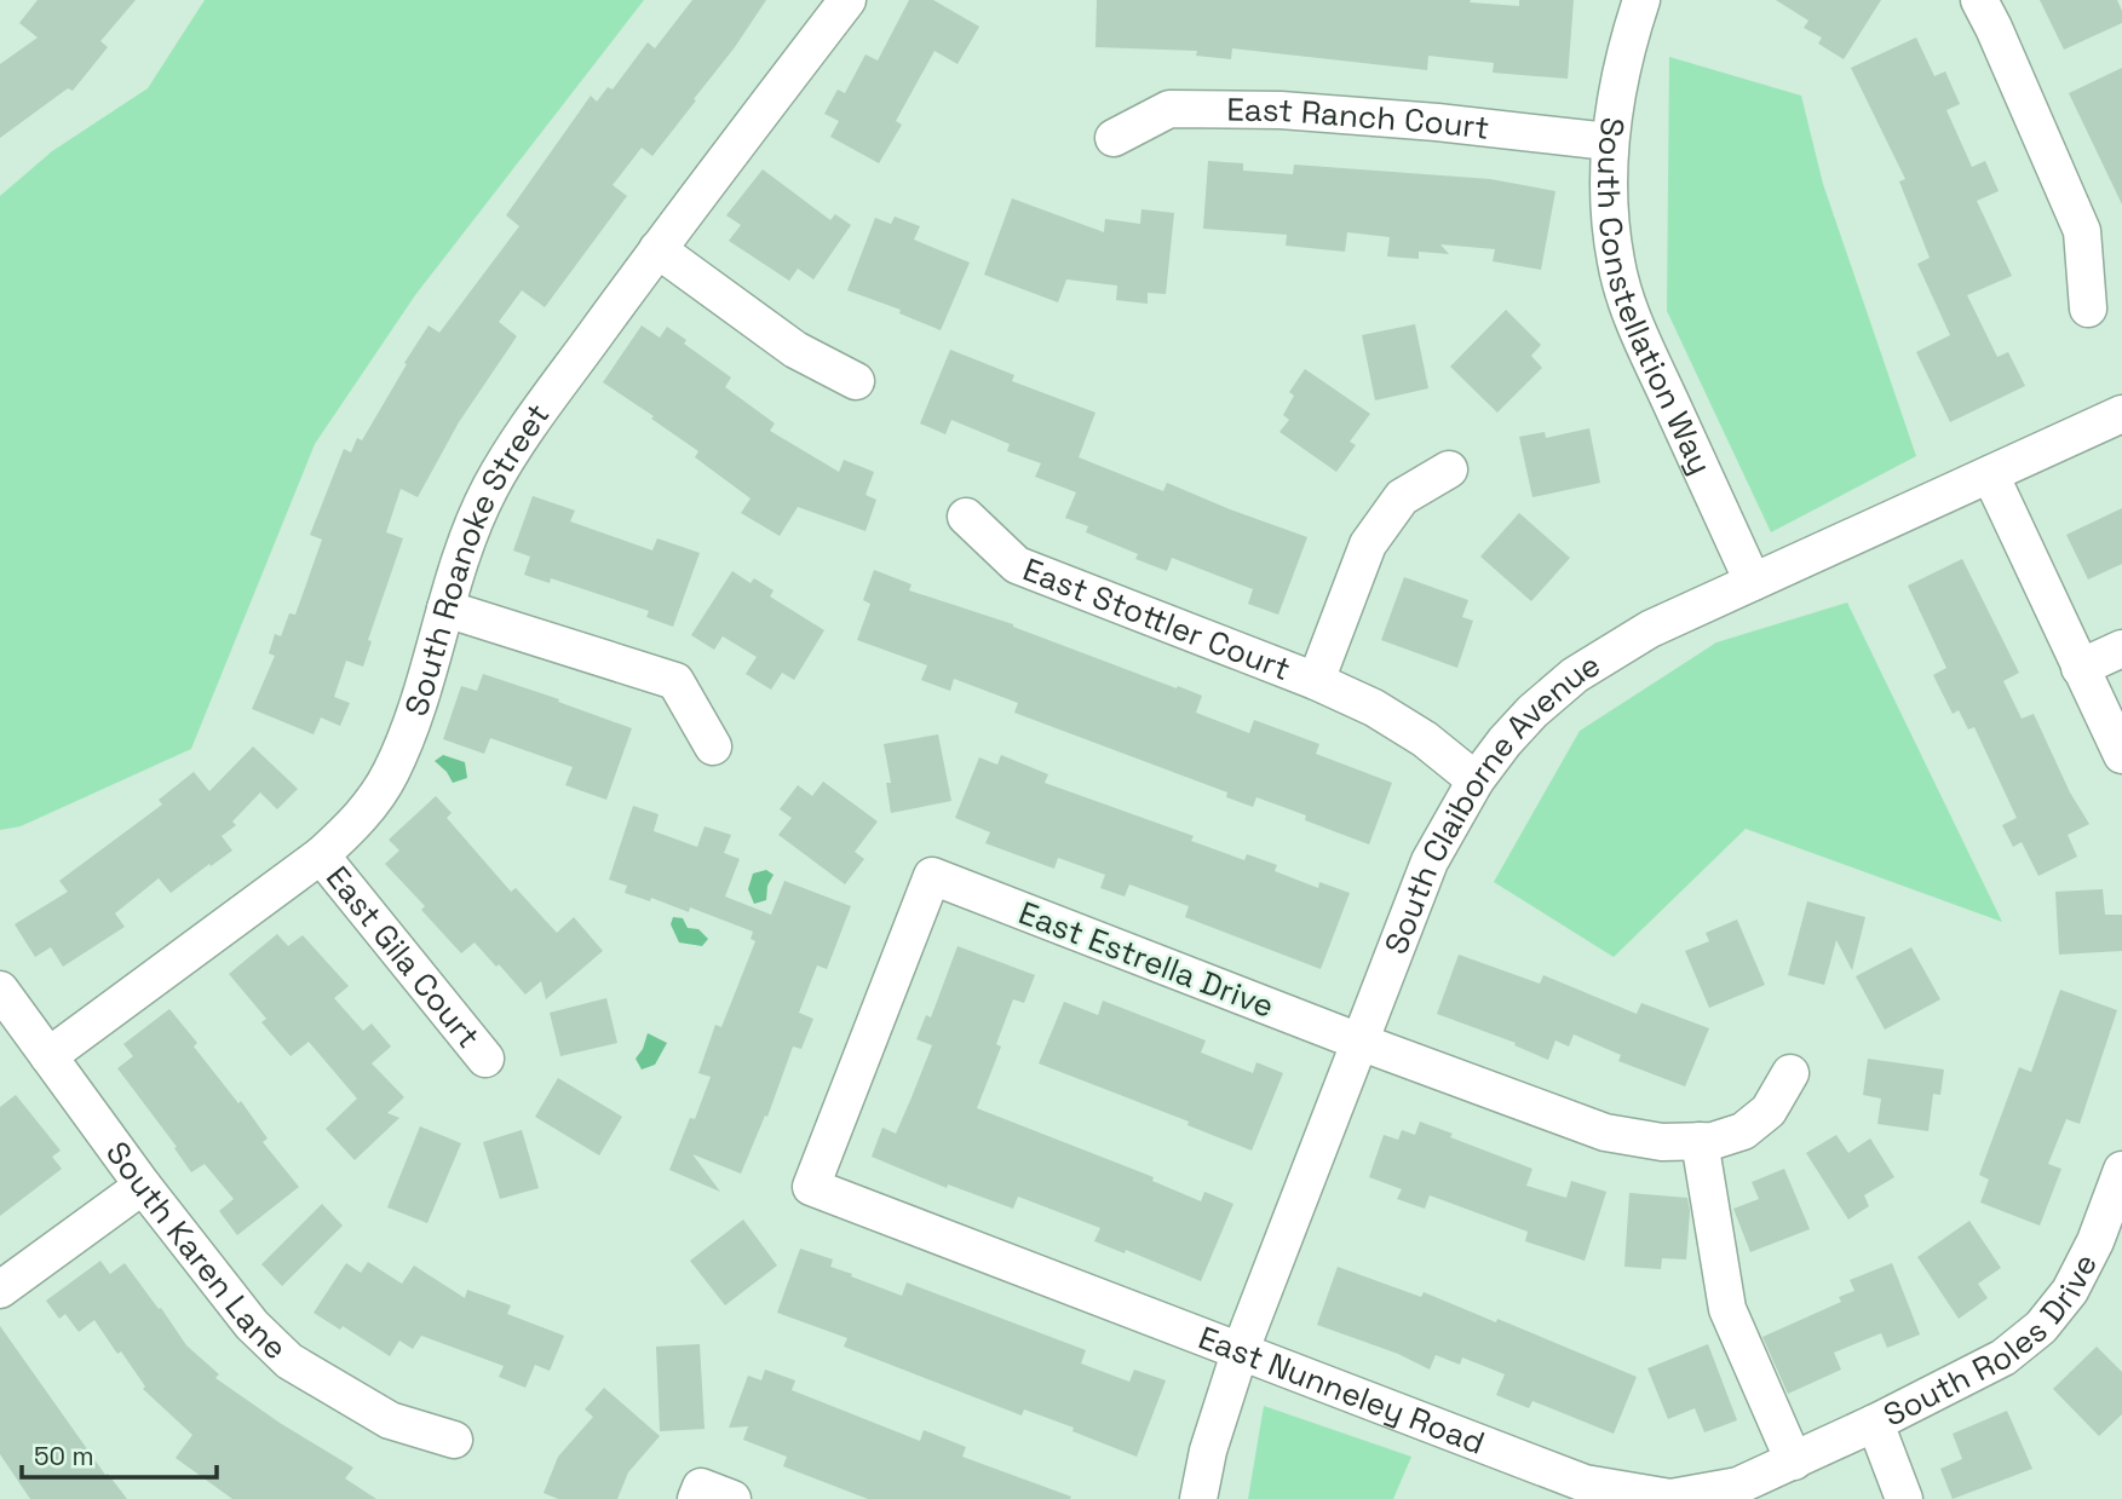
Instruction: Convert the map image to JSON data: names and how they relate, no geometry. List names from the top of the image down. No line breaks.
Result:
{"streets":{"street":["East Ranch Court","South Constellation Way","South Roanoke Street","East Stottler Court","South Claiborne Avenue","East Gila Court","East Estrella Drive","South Karen Lane","South Roles Drive","East Nunneley Road"]},"crossings":[["East Ranch Court","South Constellation Way"],["South Constellation Way","South Claiborne Avenue"],["South Roanoke Street","East Gila Court"],["South Roanoke Street","South Karen Lane"],["East Stottler Court","South Claiborne Avenue"],["South Claiborne Avenue","East Estrella Drive"],["South Claiborne Avenue","East Nunneley Road"],["East Estrella Drive","East Nunneley Road"],["South Roles Drive","East Nunneley Road"]],"scale_bar":"50 m"}
